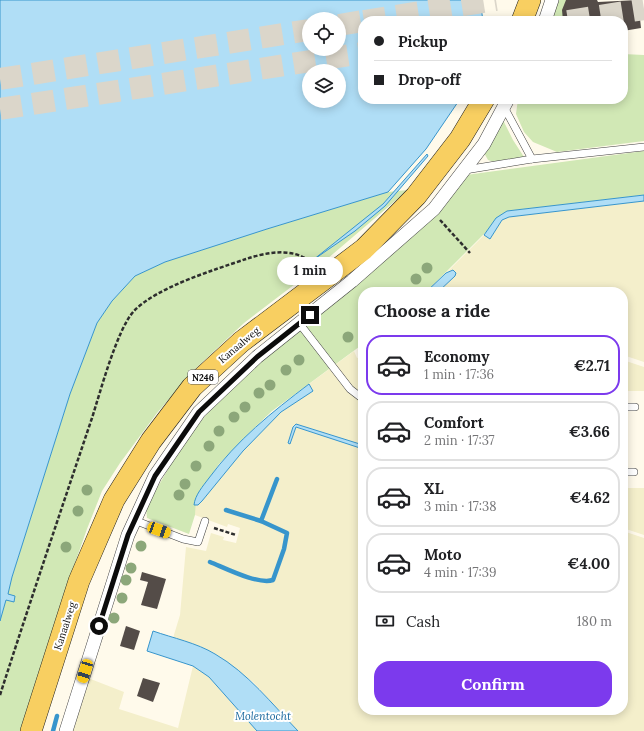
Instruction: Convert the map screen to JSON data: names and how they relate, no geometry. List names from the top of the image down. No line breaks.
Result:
{"streets":{"main road":["Kanaalweg","N246"]},"water":["Molentocht"],"page":{"banner":["Pickup","Drop-off"],"bubble":"1 min","heading":"Choose a ride","list":[{"name":"Economy","note":"1 min · 17:36","value":"€2.71"},{"name":"Comfort","note":"2 min · 17:37","value":"€3.66"},{"name":"XL","note":"3 min · 17:38","value":"€4.62"},{"name":"Moto","note":"4 min · 17:39","value":"€4.00"}],"pay":["Cash","180 m"],"buttons":"Confirm"}}
